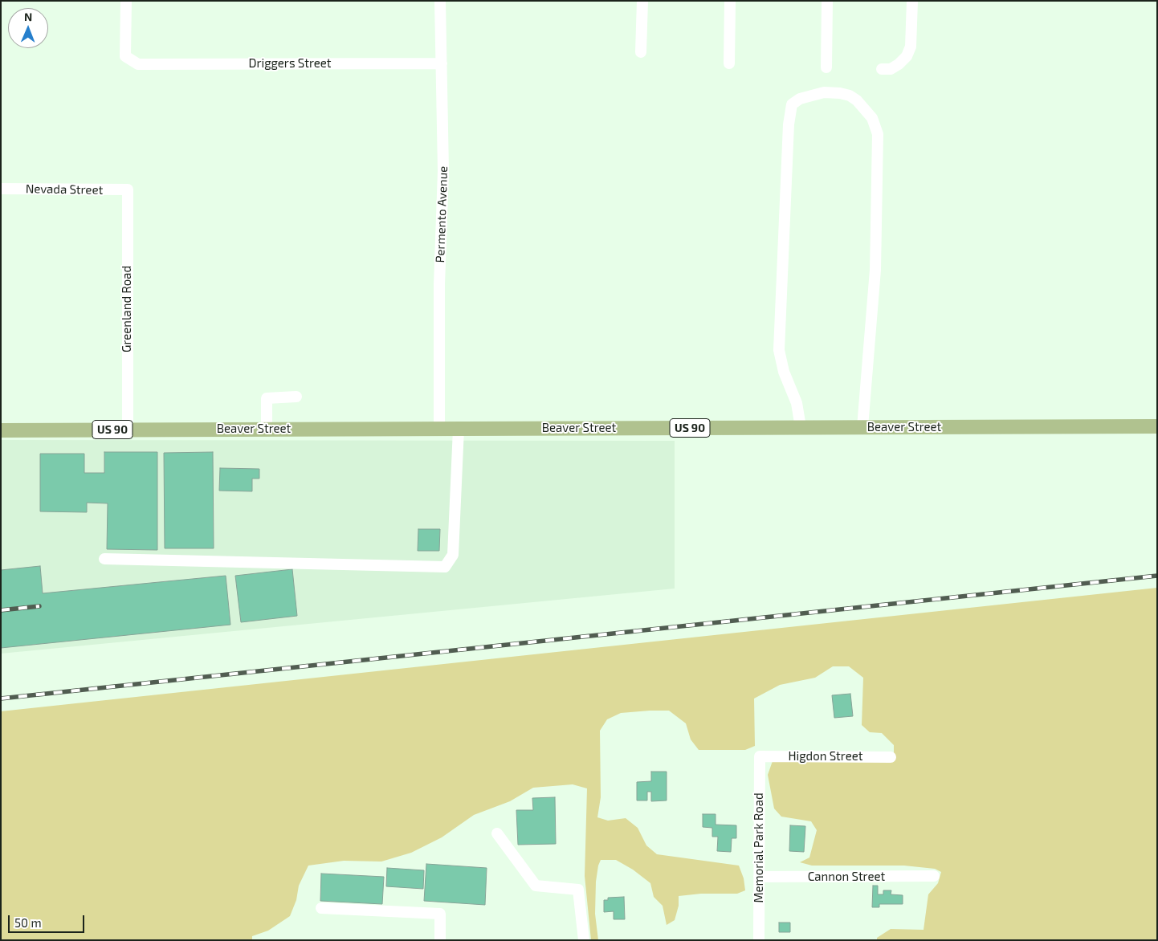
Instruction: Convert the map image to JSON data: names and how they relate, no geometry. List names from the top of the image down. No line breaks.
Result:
{"streets":{"main road":["Beaver Street","US 90"],"street":["Driggers Street","Nevada Street","Permento Avenue","Greenland Road","Higdon Street","Memorial Park Road","Cannon Street"]},"crossings":[["Driggers Street","Permento Avenue"],["Nevada Street","Greenland Road"],["Permento Avenue","Beaver Street"],["Greenland Road","Beaver Street"],["Higdon Street","Memorial Park Road"],["Memorial Park Road","Cannon Street"]],"scale_bar":"50 m","north":"top"}
